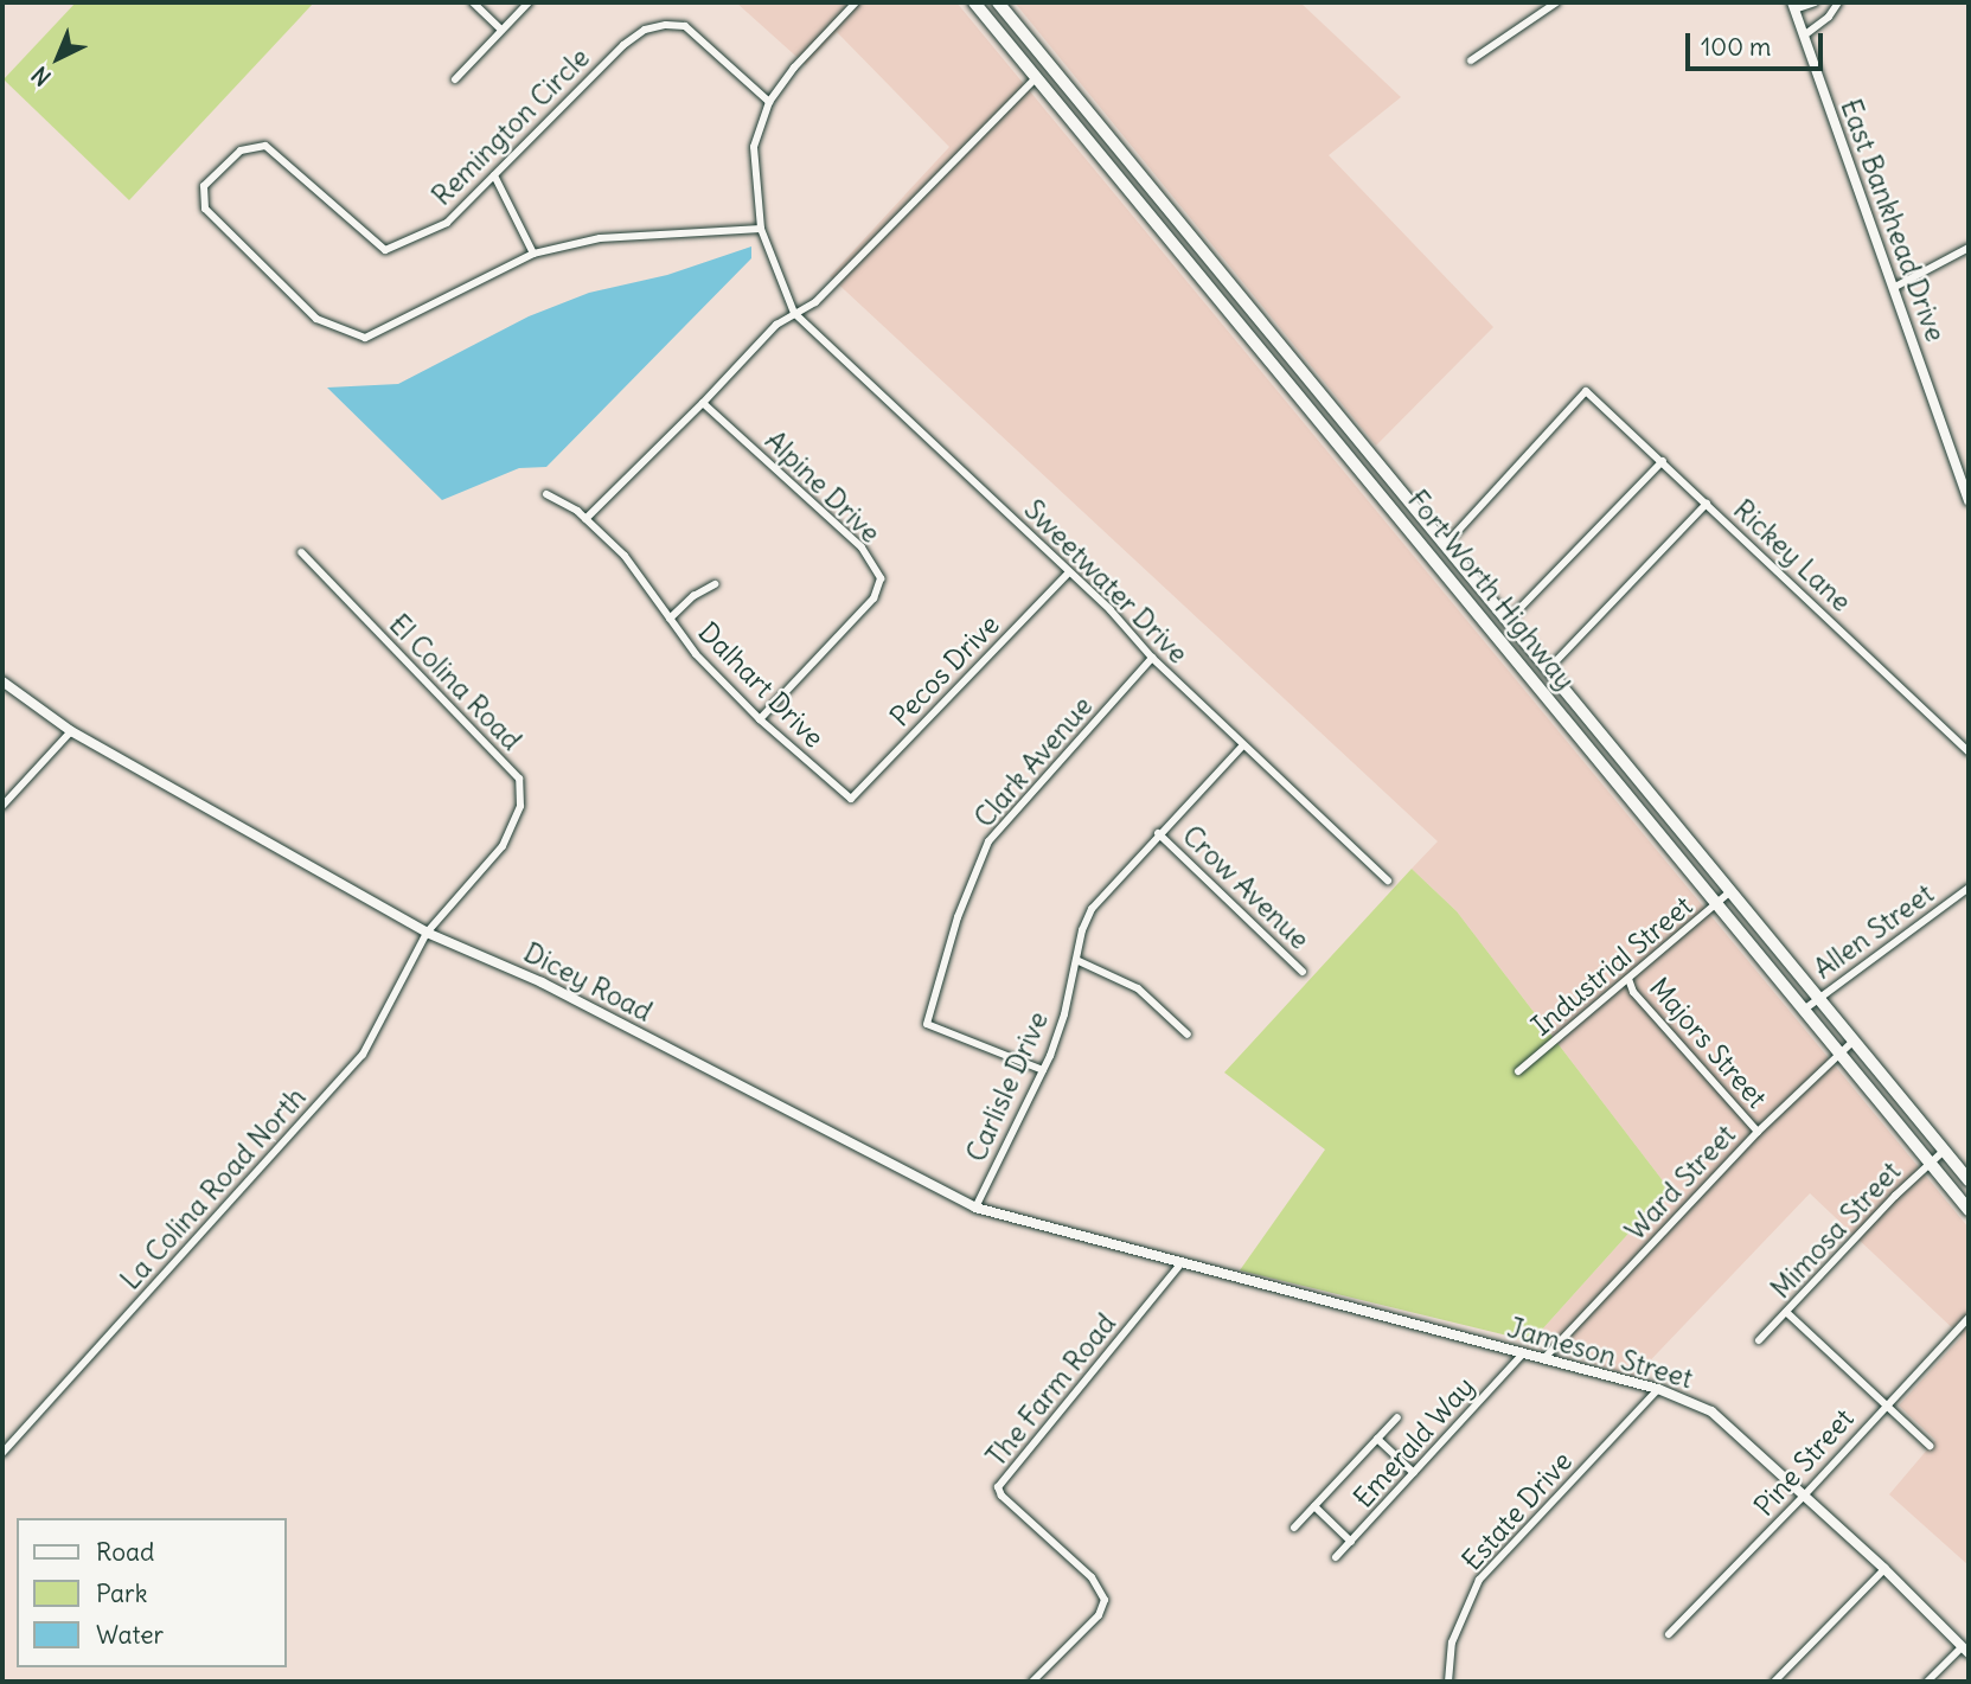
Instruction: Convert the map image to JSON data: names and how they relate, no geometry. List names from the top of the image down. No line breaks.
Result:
{"streets":{"main road":["Fort Worth Highway"],"street":["Remington Circle","East Bankhead Drive","Alpine Drive","Rickey Lane","Sweetwater Drive","Pecos Drive","El Colina Road","Dalhart Drive","Clark Avenue","Crow Avenue","Allen Street","Industrial Street","Dicey Road","Majors Street","Carlisle Drive","Ward Street","La Colina Road North","Mimosa Street","Jameson Street","The Farm Road","Emerald Way","Pine Street","Estate Drive"]},"crossings":[["Remington Circle","Sweetwater Drive"],["Alpine Drive","Dalhart Drive"],["Rickey Lane","Fort Worth Highway"],["Sweetwater Drive","Pecos Drive"],["Sweetwater Drive","Clark Avenue"],["Sweetwater Drive","Carlisle Drive"],["Fort Worth Highway","Allen Street"],["Fort Worth Highway","Industrial Street"],["Fort Worth Highway","Ward Street"],["Fort Worth Highway","Mimosa Street"],["Pecos Drive","Dalhart Drive"],["El Colina Road","Dicey Road"],["El Colina Road","La Colina Road North"],["Clark Avenue","Carlisle Drive"],["Crow Avenue","Carlisle Drive"],["Industrial Street","Majors Street"],["Dicey Road","Carlisle Drive"],["Dicey Road","La Colina Road North"],["Dicey Road","Jameson Street"],["Dicey Road","The Farm Road"],["Majors Street","Ward Street"],["Ward Street","Jameson Street"],["Jameson Street","The Farm Road"],["Jameson Street","Emerald Way"],["Jameson Street","Pine Street"],["Jameson Street","Estate Drive"]],"legend":["Road","Park","Water"],"scale_bar":"100 m","north":"bottom left"}
